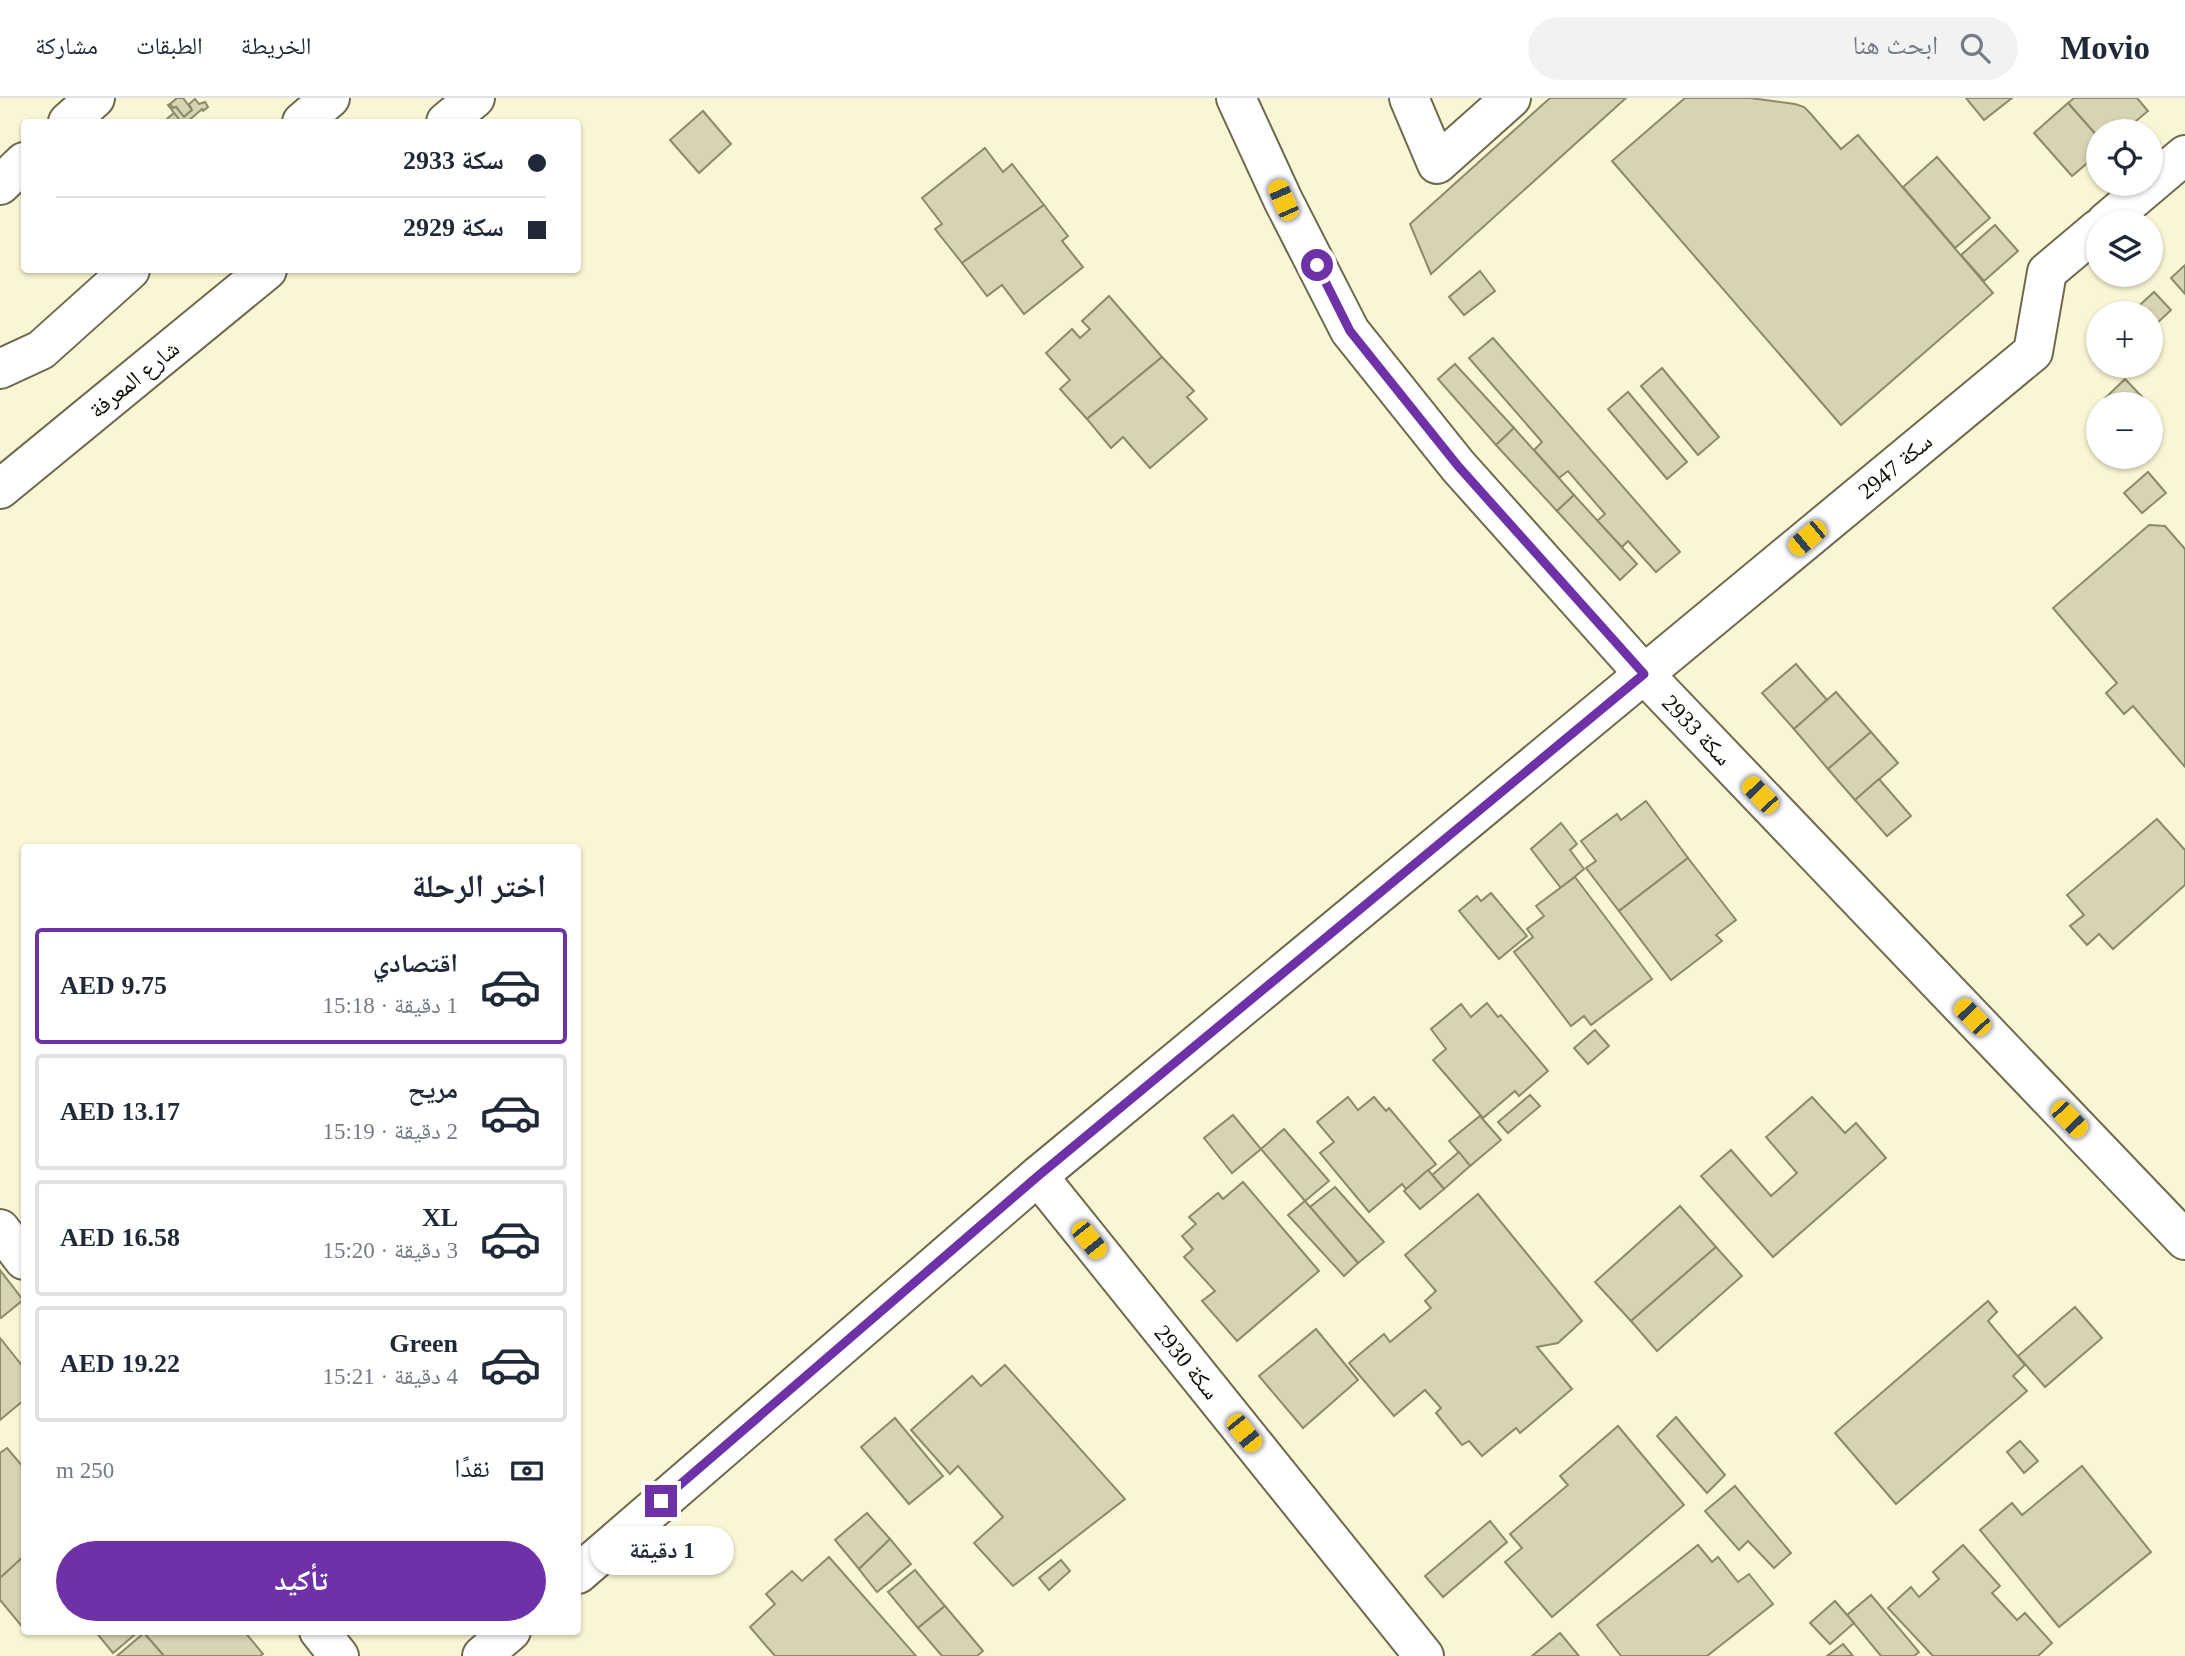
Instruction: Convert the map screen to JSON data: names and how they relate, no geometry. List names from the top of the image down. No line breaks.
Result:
{"streets":{"street":["شارع المعرفة","سكة 2947","سكة 2933","سكة 2930"]},"crossings":[["سكة 2947","سكة 2933"],["سكة 2947","سكة 2930"]],"page":{"header":"Movio","search":"ابحث هنا","nav":["الخريطة","الطبقات","مشاركة"],"map_buttons":["+","−"],"banner":["سكة 2933","سكة 2929"],"heading":"اختر الرحلة","list":[{"name":"اقتصادي","note":"1 دقيقة · 15:18","value":"AED 9.75"},{"name":"مريح","note":"2 دقيقة · 15:19","value":"AED 13.17"},{"name":"XL","note":"3 دقيقة · 15:20","value":"AED 16.58"},{"name":"Green","note":"4 دقيقة · 15:21","value":"AED 19.22"}],"pay":["نقدًا","250 m"],"bubble":"1 دقيقة","buttons":"تأكيد"}}
